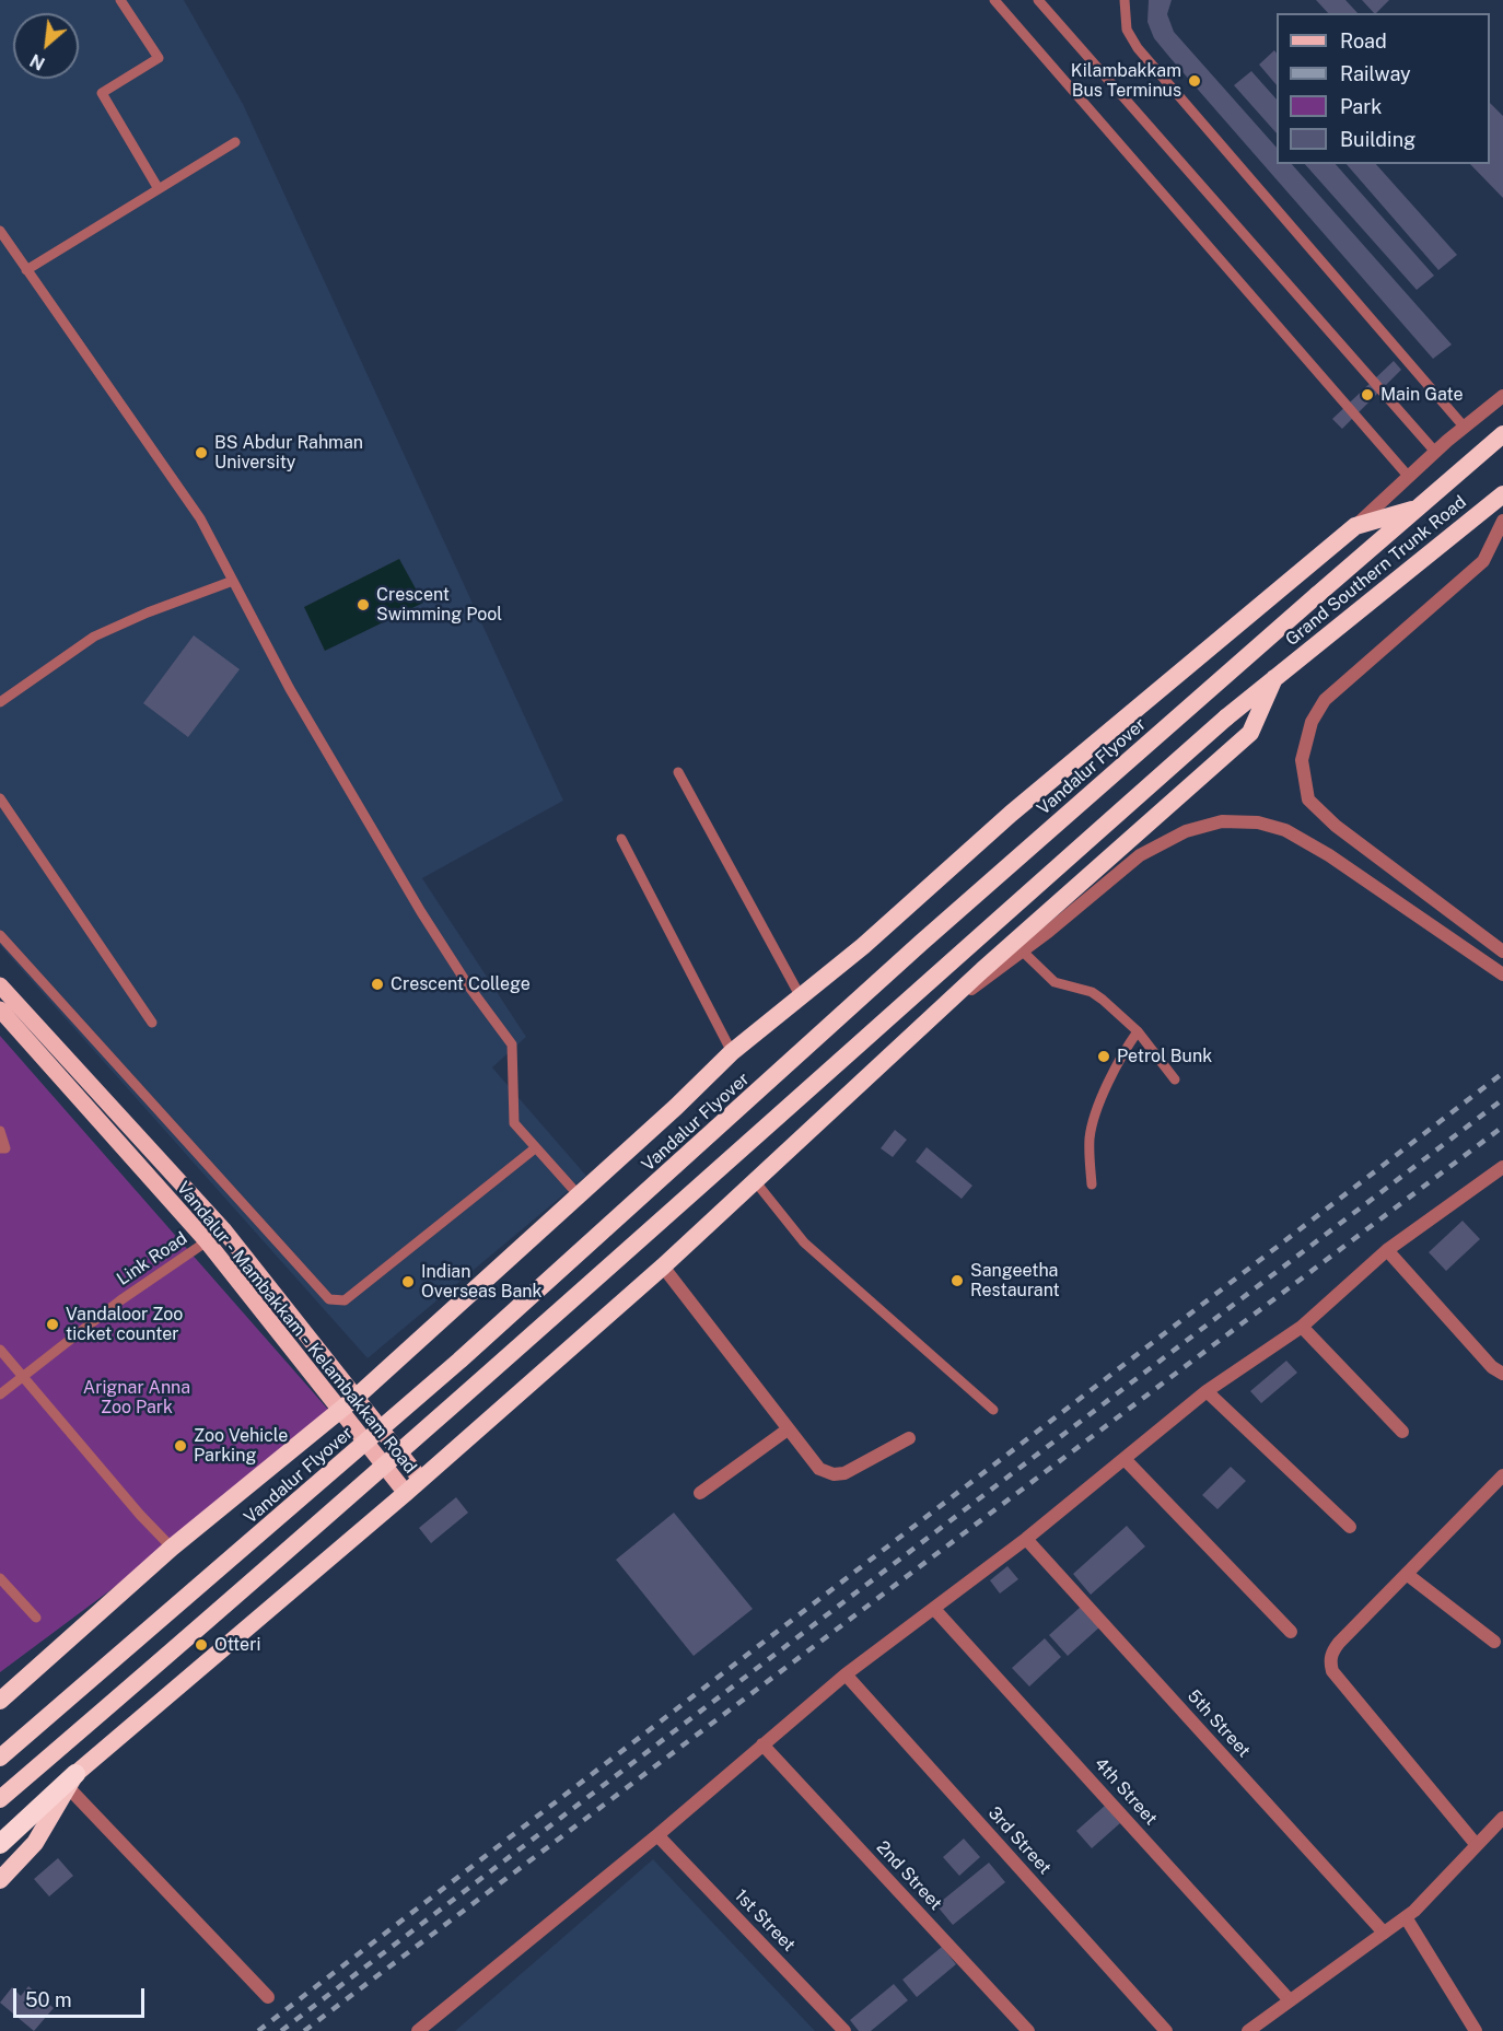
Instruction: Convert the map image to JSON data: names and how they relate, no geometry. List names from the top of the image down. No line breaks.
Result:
{"streets":{"highway":["Grand Southern Trunk Road","Vandalur Flyover"],"main road":["Vandalur - Mambakkam - Kelambakkam Road"],"street":["5th Street","4th Street","3rd Street","2nd Street","1st Street"],"lane":["Link Road"]},"crossings":[["Grand Southern Trunk Road","Vandalur Flyover"],["Link Road","Vandalur - Mambakkam - Kelambakkam Road"]],"parks":["Arignar Anna Zoo Park"],"places":["Kilambakkam Bus Terminus","Main Gate","BS Abdur Rahman University","Crescent Swimming Pool","Crescent College","Petrol Bunk","Sangeetha Restaurant","Indian Overseas Bank","Vandaloor Zoo ticket counter","Zoo Vehicle Parking","Otteri"],"legend":["Road","Railway","Park","Building"],"scale_bar":"50 m","north":"bottom left"}
